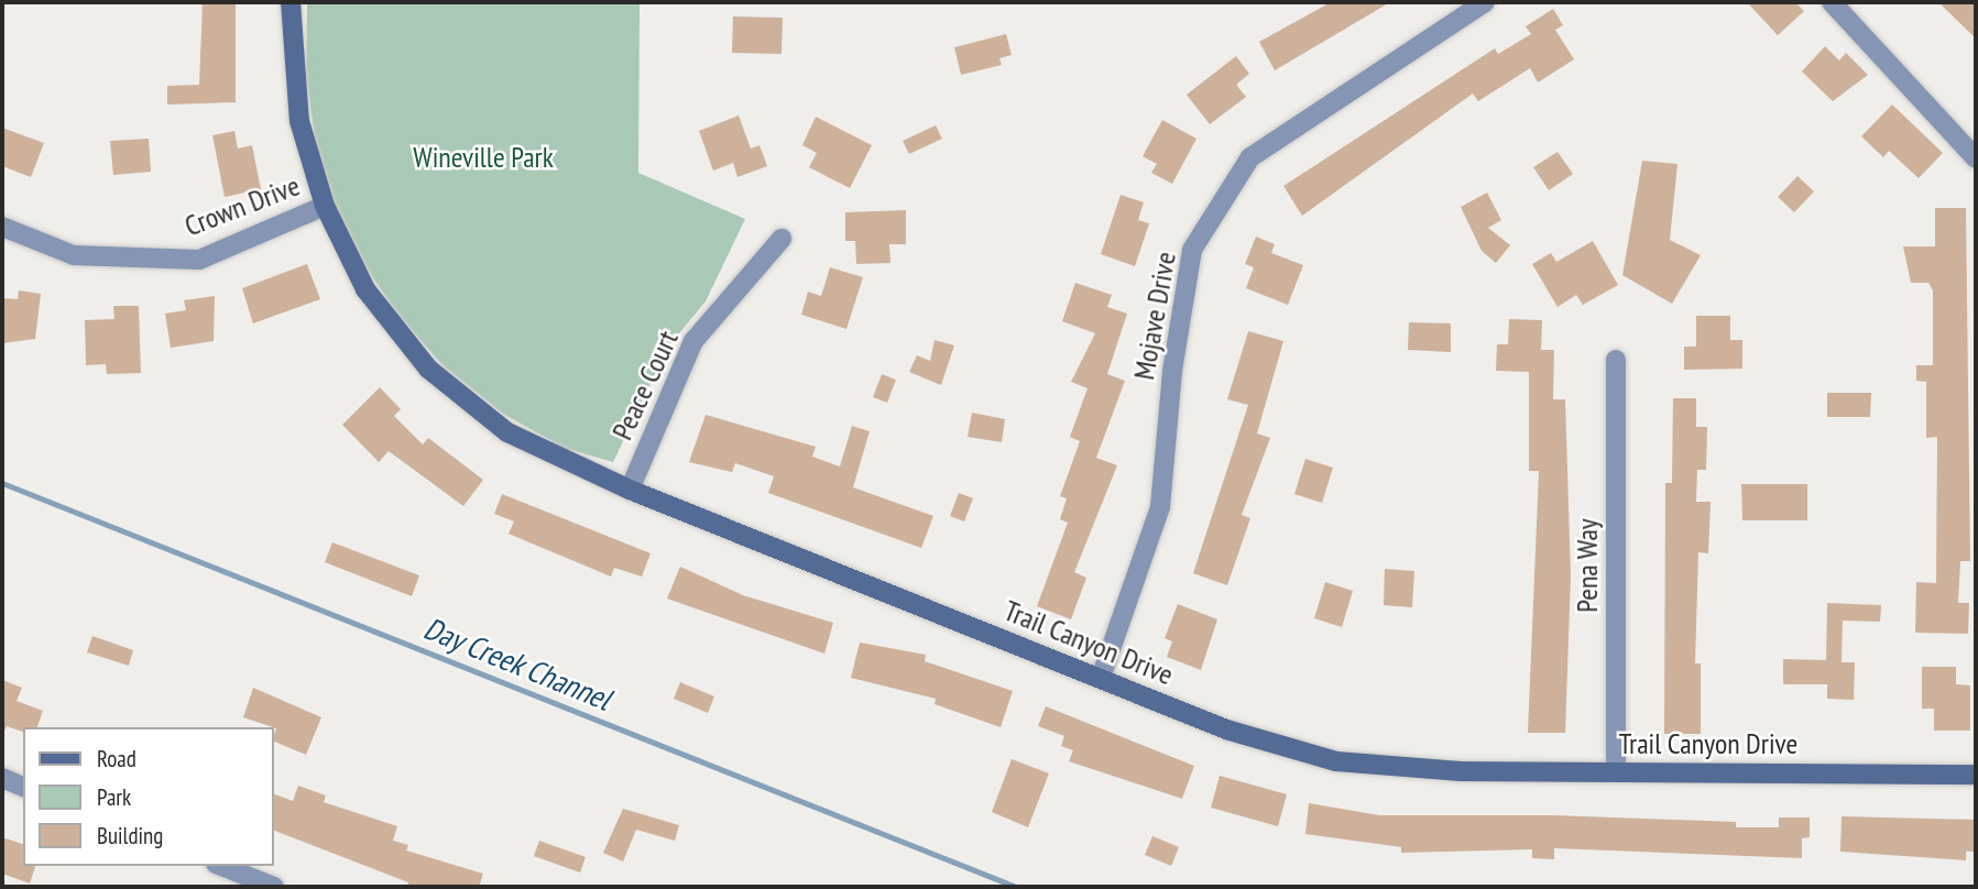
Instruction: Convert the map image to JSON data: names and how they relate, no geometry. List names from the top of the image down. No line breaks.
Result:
{"streets":{"street":["Crown Drive","Mojave Drive","Peace Court","Pena Way","Trail Canyon Drive"]},"crossings":[["Crown Drive","Trail Canyon Drive"],["Mojave Drive","Trail Canyon Drive"],["Peace Court","Trail Canyon Drive"],["Pena Way","Trail Canyon Drive"]],"water":["Day Creek Channel"],"parks":["Wineville Park"],"legend":["Road","Park","Building"]}
